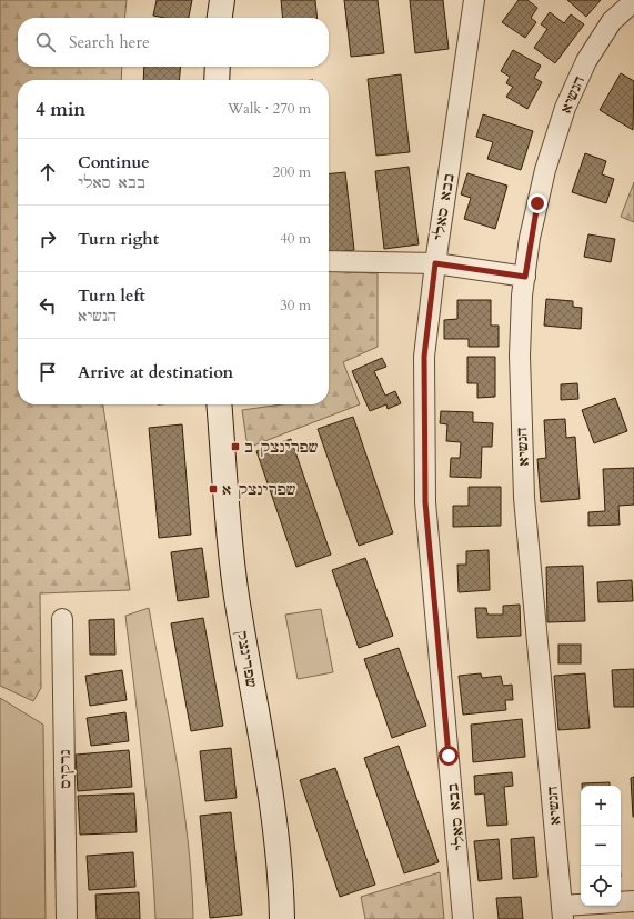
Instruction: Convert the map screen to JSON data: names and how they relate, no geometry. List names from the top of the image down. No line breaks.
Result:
{"streets":{"street":["הנשיא","בבא סאלי","שפרינצק","נרקיס"]},"places":{"transit":["שפרינצק ב","שפרינצק א"]},"page":{"search":"Search here","heading":["4 min","Walk · 270 m"],"list":[["Continue","בבא סאלי","200 m"],["Turn right","40 m"],["Turn left","הנשיא","30 m"],"Arrive at destination"],"map_buttons":["+","−"]}}
